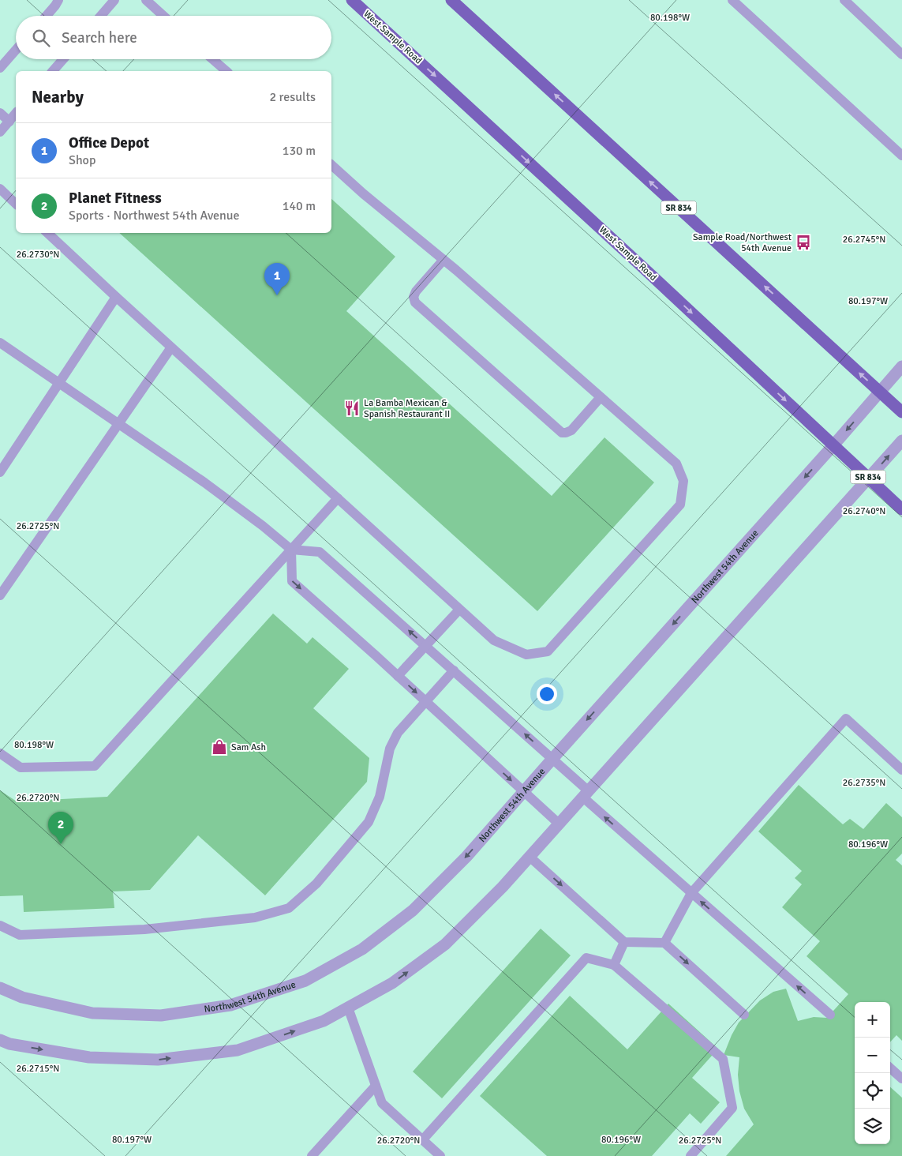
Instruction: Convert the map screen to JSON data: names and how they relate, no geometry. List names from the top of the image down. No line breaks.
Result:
{"streets":{"main road":["West Sample Road","SR 834"],"street":["Northwest 54th Avenue"]},"crossings":[["West Sample Road","Northwest 54th Avenue"],["SR 834","Northwest 54th Avenue"]],"places":{"bus stop":["Sample Road/Northwest 54th Avenue"],"restaurant":["La Bamba Mexican & Spanish Restaurant II"],"shop":["Sam Ash"]},"page":{"search":"Search here","heading":["Nearby","2 results"],"list":[{"mark":"1","name":"Office Depot","note":"Shop","value":"130 m"},{"mark":"2","name":"Planet Fitness","note":"Sports · Northwest 54th Avenue","value":"140 m"}],"pins":["1","2"],"map_buttons":["+","−"]},"coordinates":["80.198°W","26.2745°N","26.2730°N","80.197°W","26.2740°N","26.2725°N","26.2735°N","26.2720°N","80.196°W","26.2715°N"]}
